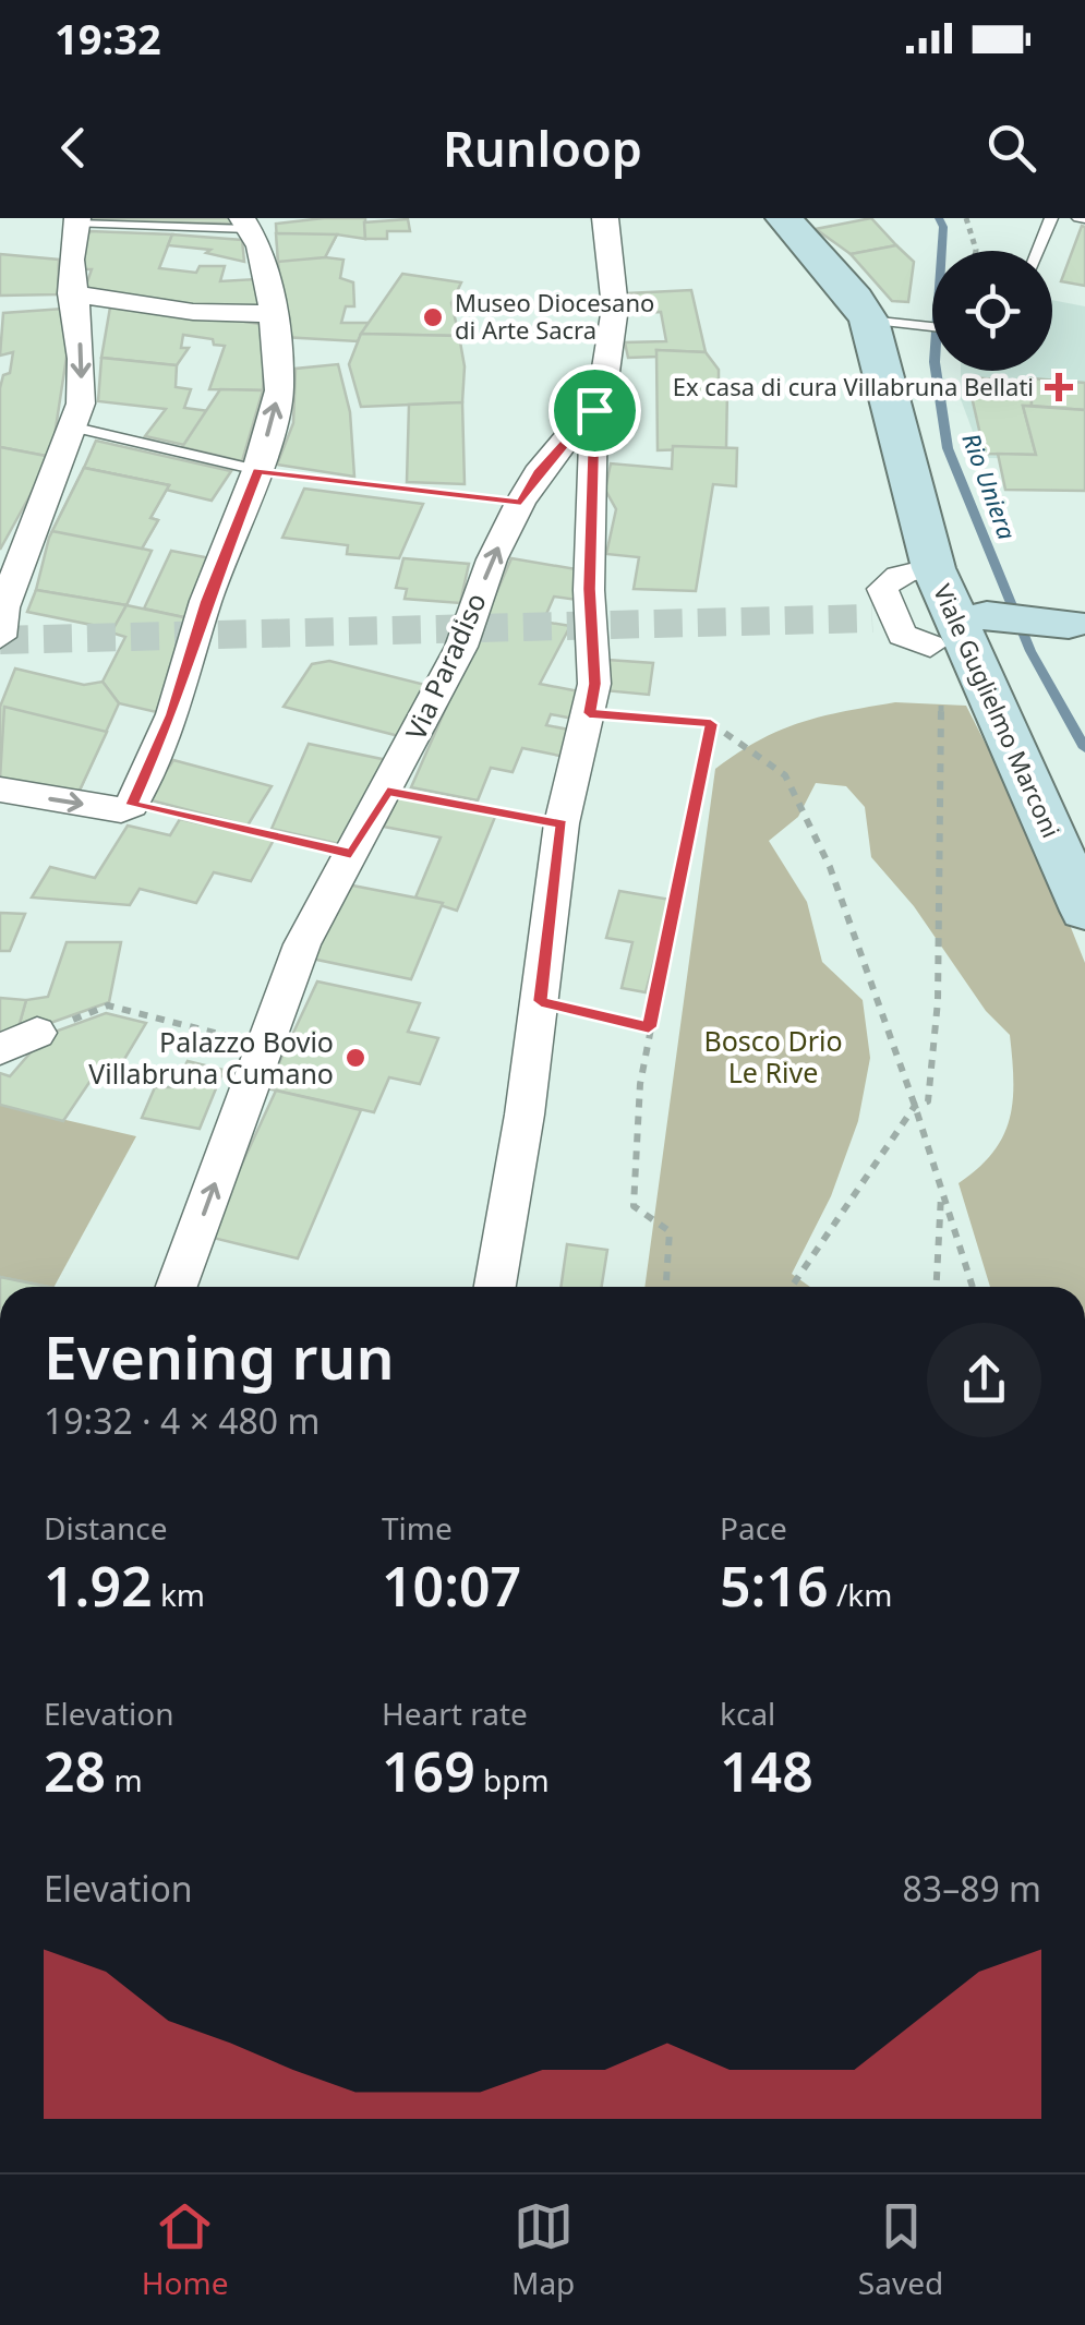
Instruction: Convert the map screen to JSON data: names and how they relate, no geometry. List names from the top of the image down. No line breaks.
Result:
{"streets":{"street":["Via Paradiso","Viale Guglielmo Marconi"]},"water":["Rio Uniera"],"parks":["Bosco Drio Le Rive"],"places":{"other":["Museo Diocesano di Arte Sacra","Palazzo Bovio Villabruna Cumano"],"health":["Ex casa di cura Villabruna Bellati"]},"page":{"status":"19:32","header":"Runloop","heading":["Evening run","19:32 · 4 × 480 m"],"stats":[["Distance","1.92 km"],["Time","10:07"],["Pace","5:16 /km"],["Elevation","28 m"],["Heart rate","169 bpm"],["kcal","148"]],"chart":["Elevation","83–89 m"],"tabs":["Home","Map","Saved"]}}
